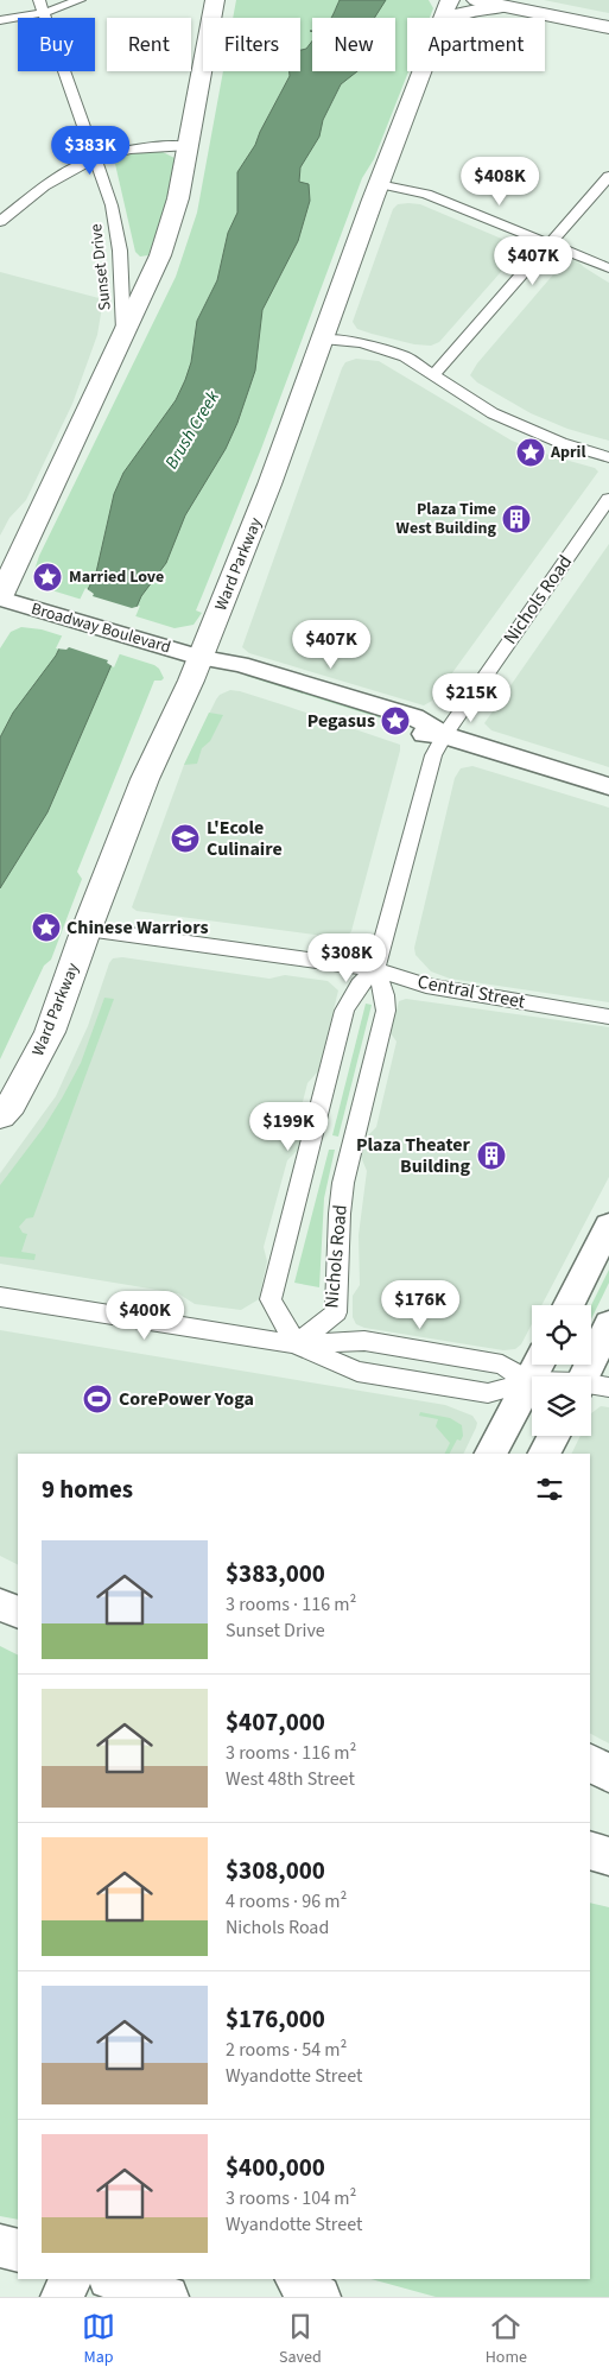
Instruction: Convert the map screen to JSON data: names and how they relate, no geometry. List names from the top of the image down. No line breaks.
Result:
{"streets":{"main road":["Ward Parkway"],"street":["Sunset Drive","Nichols Road","Broadway Boulevard","Central Street"]},"crossings":[["Ward Parkway","Broadway Boulevard"],["Ward Parkway","Central Street"],["Nichols Road","Broadway Boulevard"],["Nichols Road","Central Street"]],"water":["Brush Creek"],"places":{"place":["April","Married Love","Pegasus","Chinese Warriors"],"building":["Plaza Time West Building","Plaza Theater Building"],"school or university":["L'Ecole Culinaire"],"sports":["CorePower Yoga"]},"page":{"chip":["Buy","Rent","Filters","New","Apartment"],"price":["$383K","$408K","$407K","$407K","$215K","$308K","$199K","$176K","$400K"],"heading":"9 homes","list":[{"name":"$383,000","note":"3 rooms · 116 m² · Sunset Drive"},{"name":"$407,000","note":"3 rooms · 116 m² · West 48th Street"},{"name":"$308,000","note":"4 rooms · 96 m² · Nichols Road"},{"name":"$176,000","note":"2 rooms · 54 m² · Wyandotte Street"},{"name":"$400,000","note":"3 rooms · 104 m² · Wyandotte Street"}],"tabs":["Map","Saved","Home"]}}
